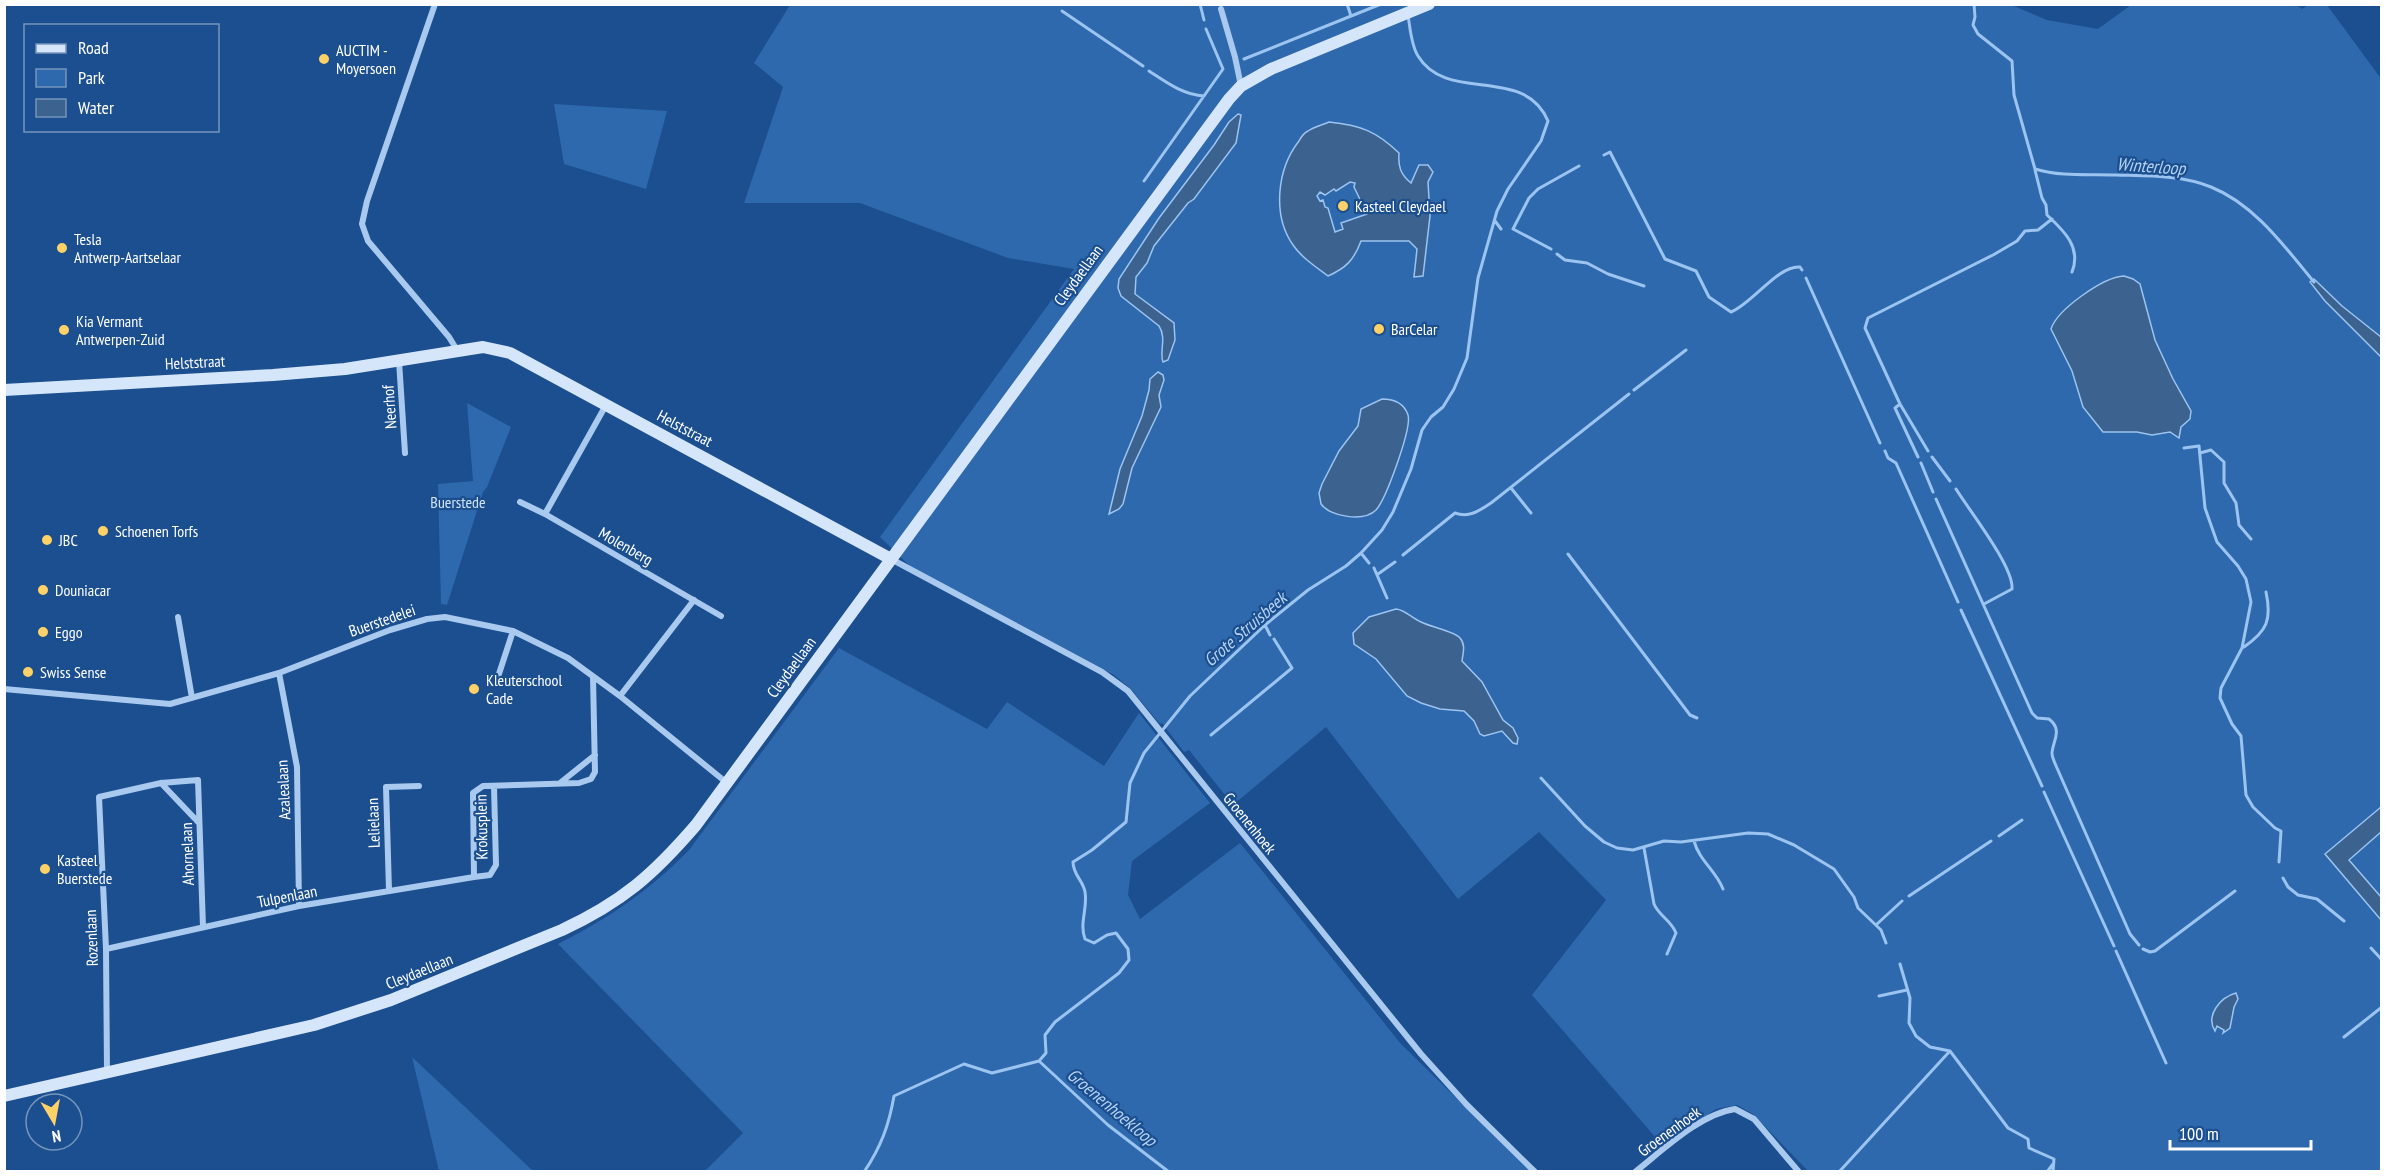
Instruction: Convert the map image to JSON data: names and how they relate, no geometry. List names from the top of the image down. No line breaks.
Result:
{"streets":{"street":["Cleydaellaan","Helststraat","Neerhof","Molenberg","Buerstedelei","Azalealaan","Lelielaan","Groenenhoek","Krokusplein","Ahornelaan","Tulpenlaan","Rozenlaan"]},"crossings":[["Cleydaellaan","Helststraat"],["Cleydaellaan","Buerstedelei"],["Cleydaellaan","Groenenhoek"],["Cleydaellaan","Rozenlaan"],["Helststraat","Neerhof"],["Helststraat","Groenenhoek"],["Buerstedelei","Azalealaan"],["Azalealaan","Tulpenlaan"],["Lelielaan","Tulpenlaan"],["Krokusplein","Tulpenlaan"],["Ahornelaan","Tulpenlaan"],["Ahornelaan","Rozenlaan"],["Tulpenlaan","Rozenlaan"]],"water":["Winterloop","Grote Struisbeek","Groenenhoekloop"],"parks":["Buerstede"],"places":["AUCTIM - Moyersoen","Kasteel Cleydael","Tesla Antwerp-Aartselaar","BarCelar","Kia Vermant Antwerpen-Zuid","Schoenen Torfs","JBC","Douniacar","Eggo","Swiss Sense","Kleuterschool Cade","Kasteel Buerstede"],"legend":["Road","Park","Water"],"scale_bar":"100 m","north":"bottom"}
